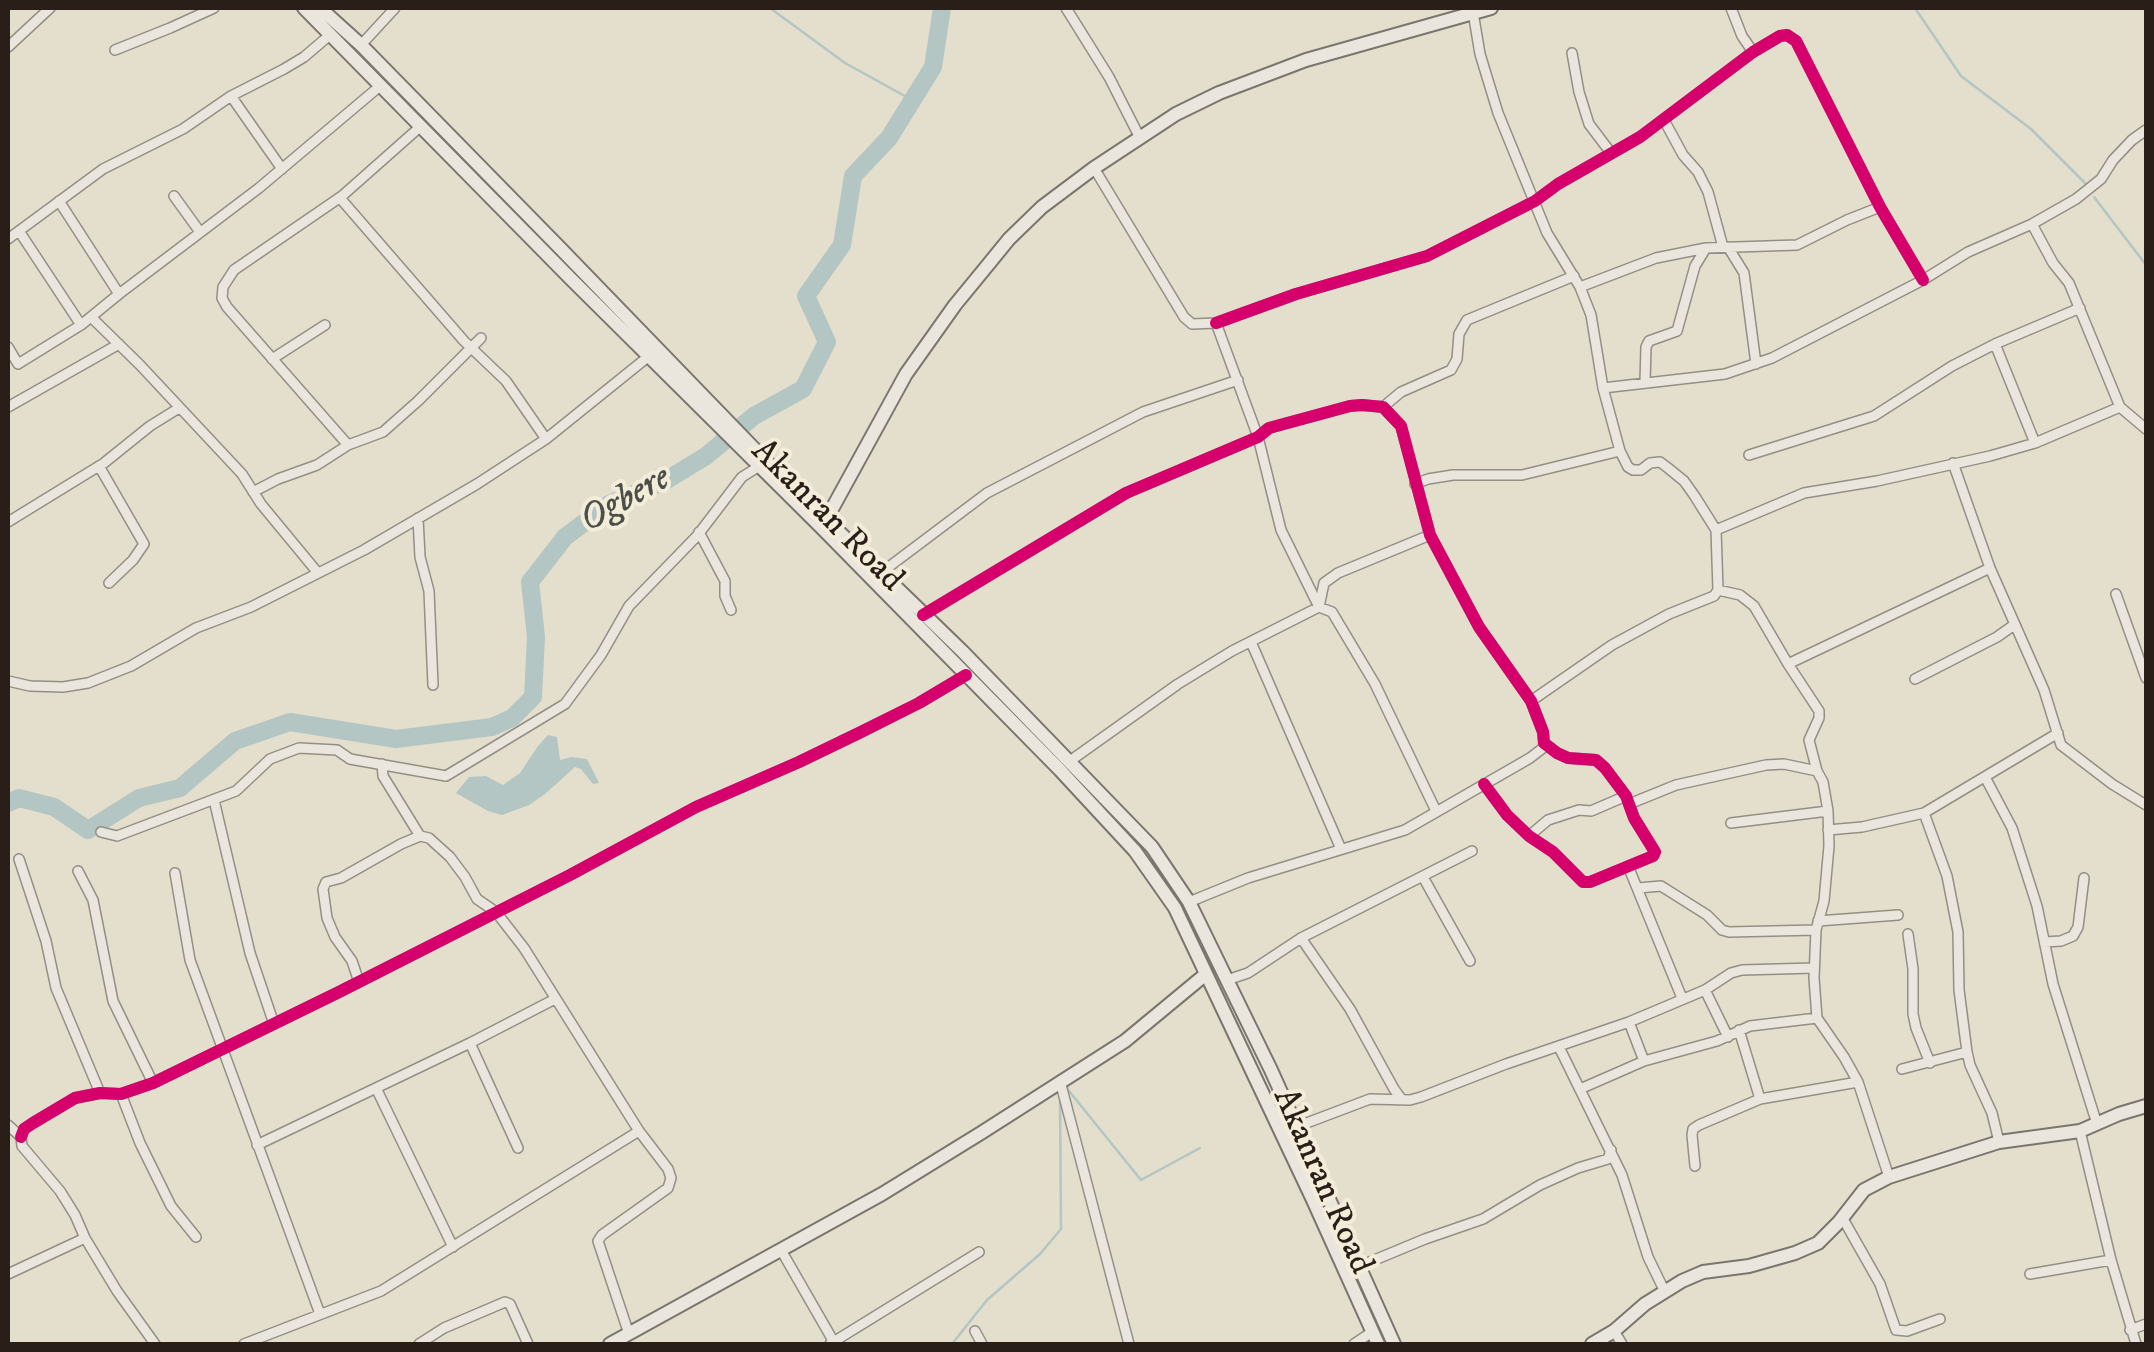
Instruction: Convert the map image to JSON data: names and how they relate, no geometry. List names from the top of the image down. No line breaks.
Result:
{"streets":{"main road":["Akanran Road"]},"water":["Ogbere"]}
